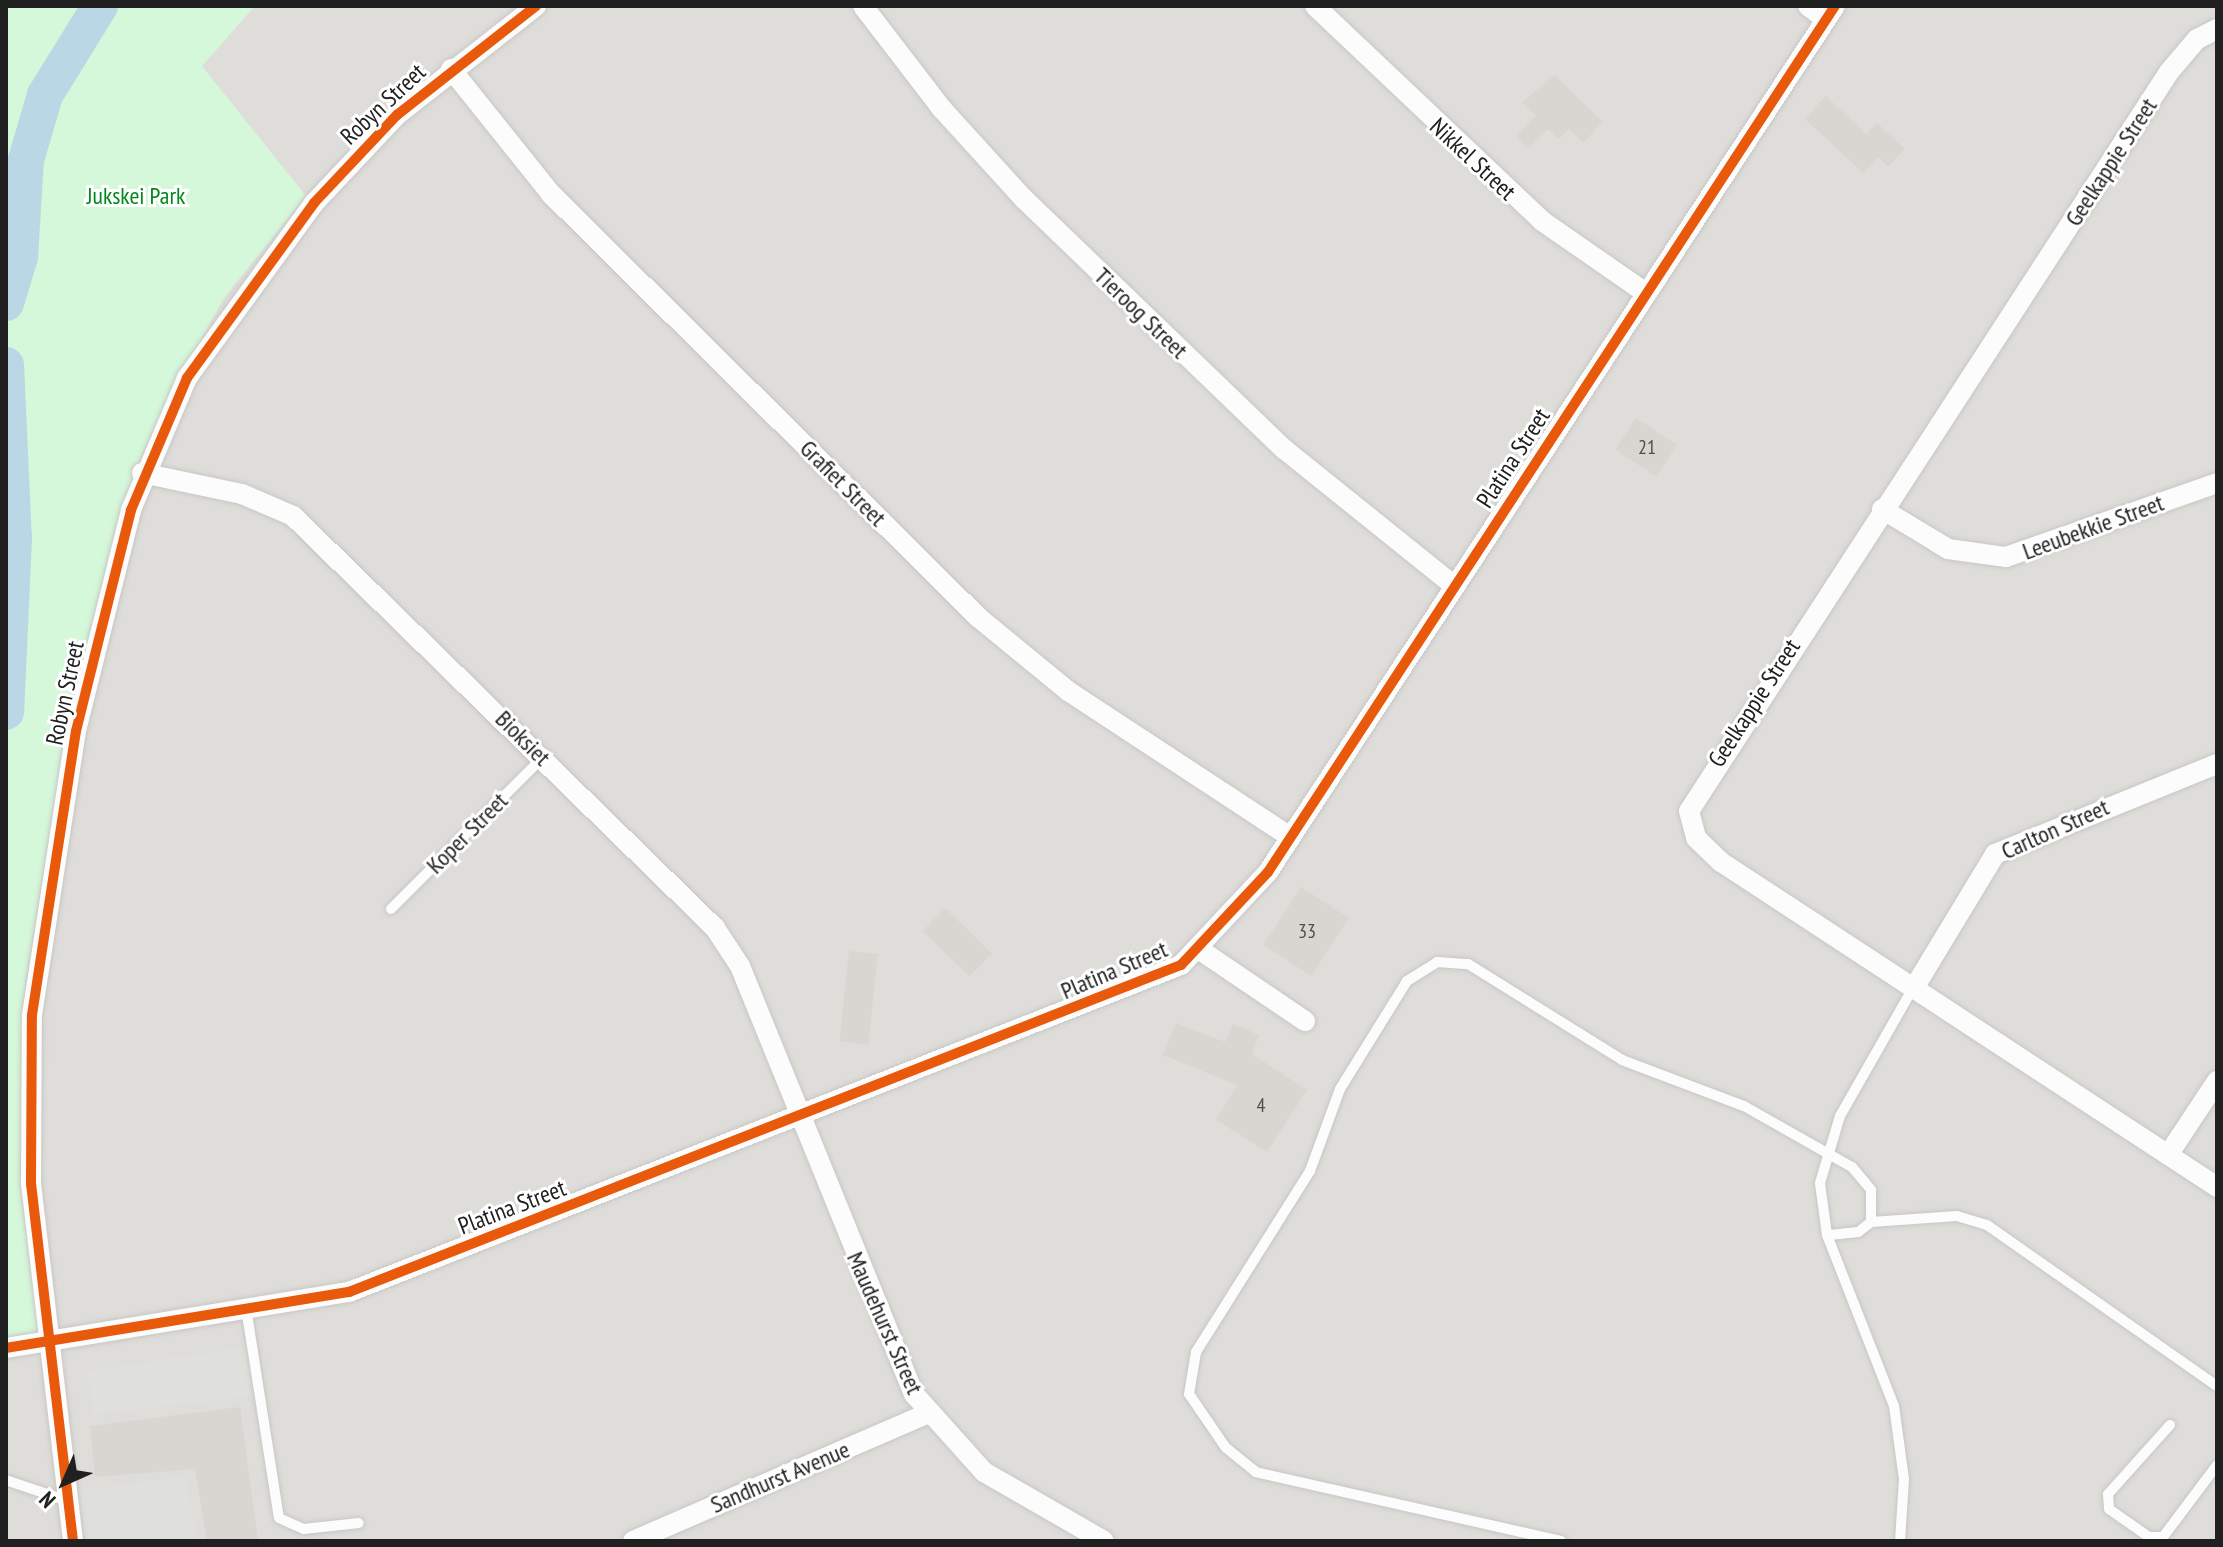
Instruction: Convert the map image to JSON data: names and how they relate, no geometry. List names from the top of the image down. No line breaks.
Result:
{"streets":{"street":["Robyn Street","Nikkel Street","Geelkappie Street","Tieroog Street","Platina Street","Grafiet Street","Leeubekkie Street","Bioksiet","Carlton Street","Maudehurst Street","Sandhurst Avenue"],"lane":["Koper Street"]},"crossings":[["Robyn Street","Platina Street"],["Robyn Street","Grafiet Street"],["Robyn Street","Bioksiet"],["Nikkel Street","Platina Street"],["Geelkappie Street","Leeubekkie Street"],["Geelkappie Street","Carlton Street"],["Tieroog Street","Platina Street"],["Platina Street","Grafiet Street"],["Platina Street","Bioksiet"],["Platina Street","Maudehurst Street"],["Bioksiet","Koper Street"],["Bioksiet","Maudehurst Street"],["Maudehurst Street","Sandhurst Avenue"]],"parks":["Jukskei Park"],"house_numbers":["21","33","4"],"north":"bottom left"}
